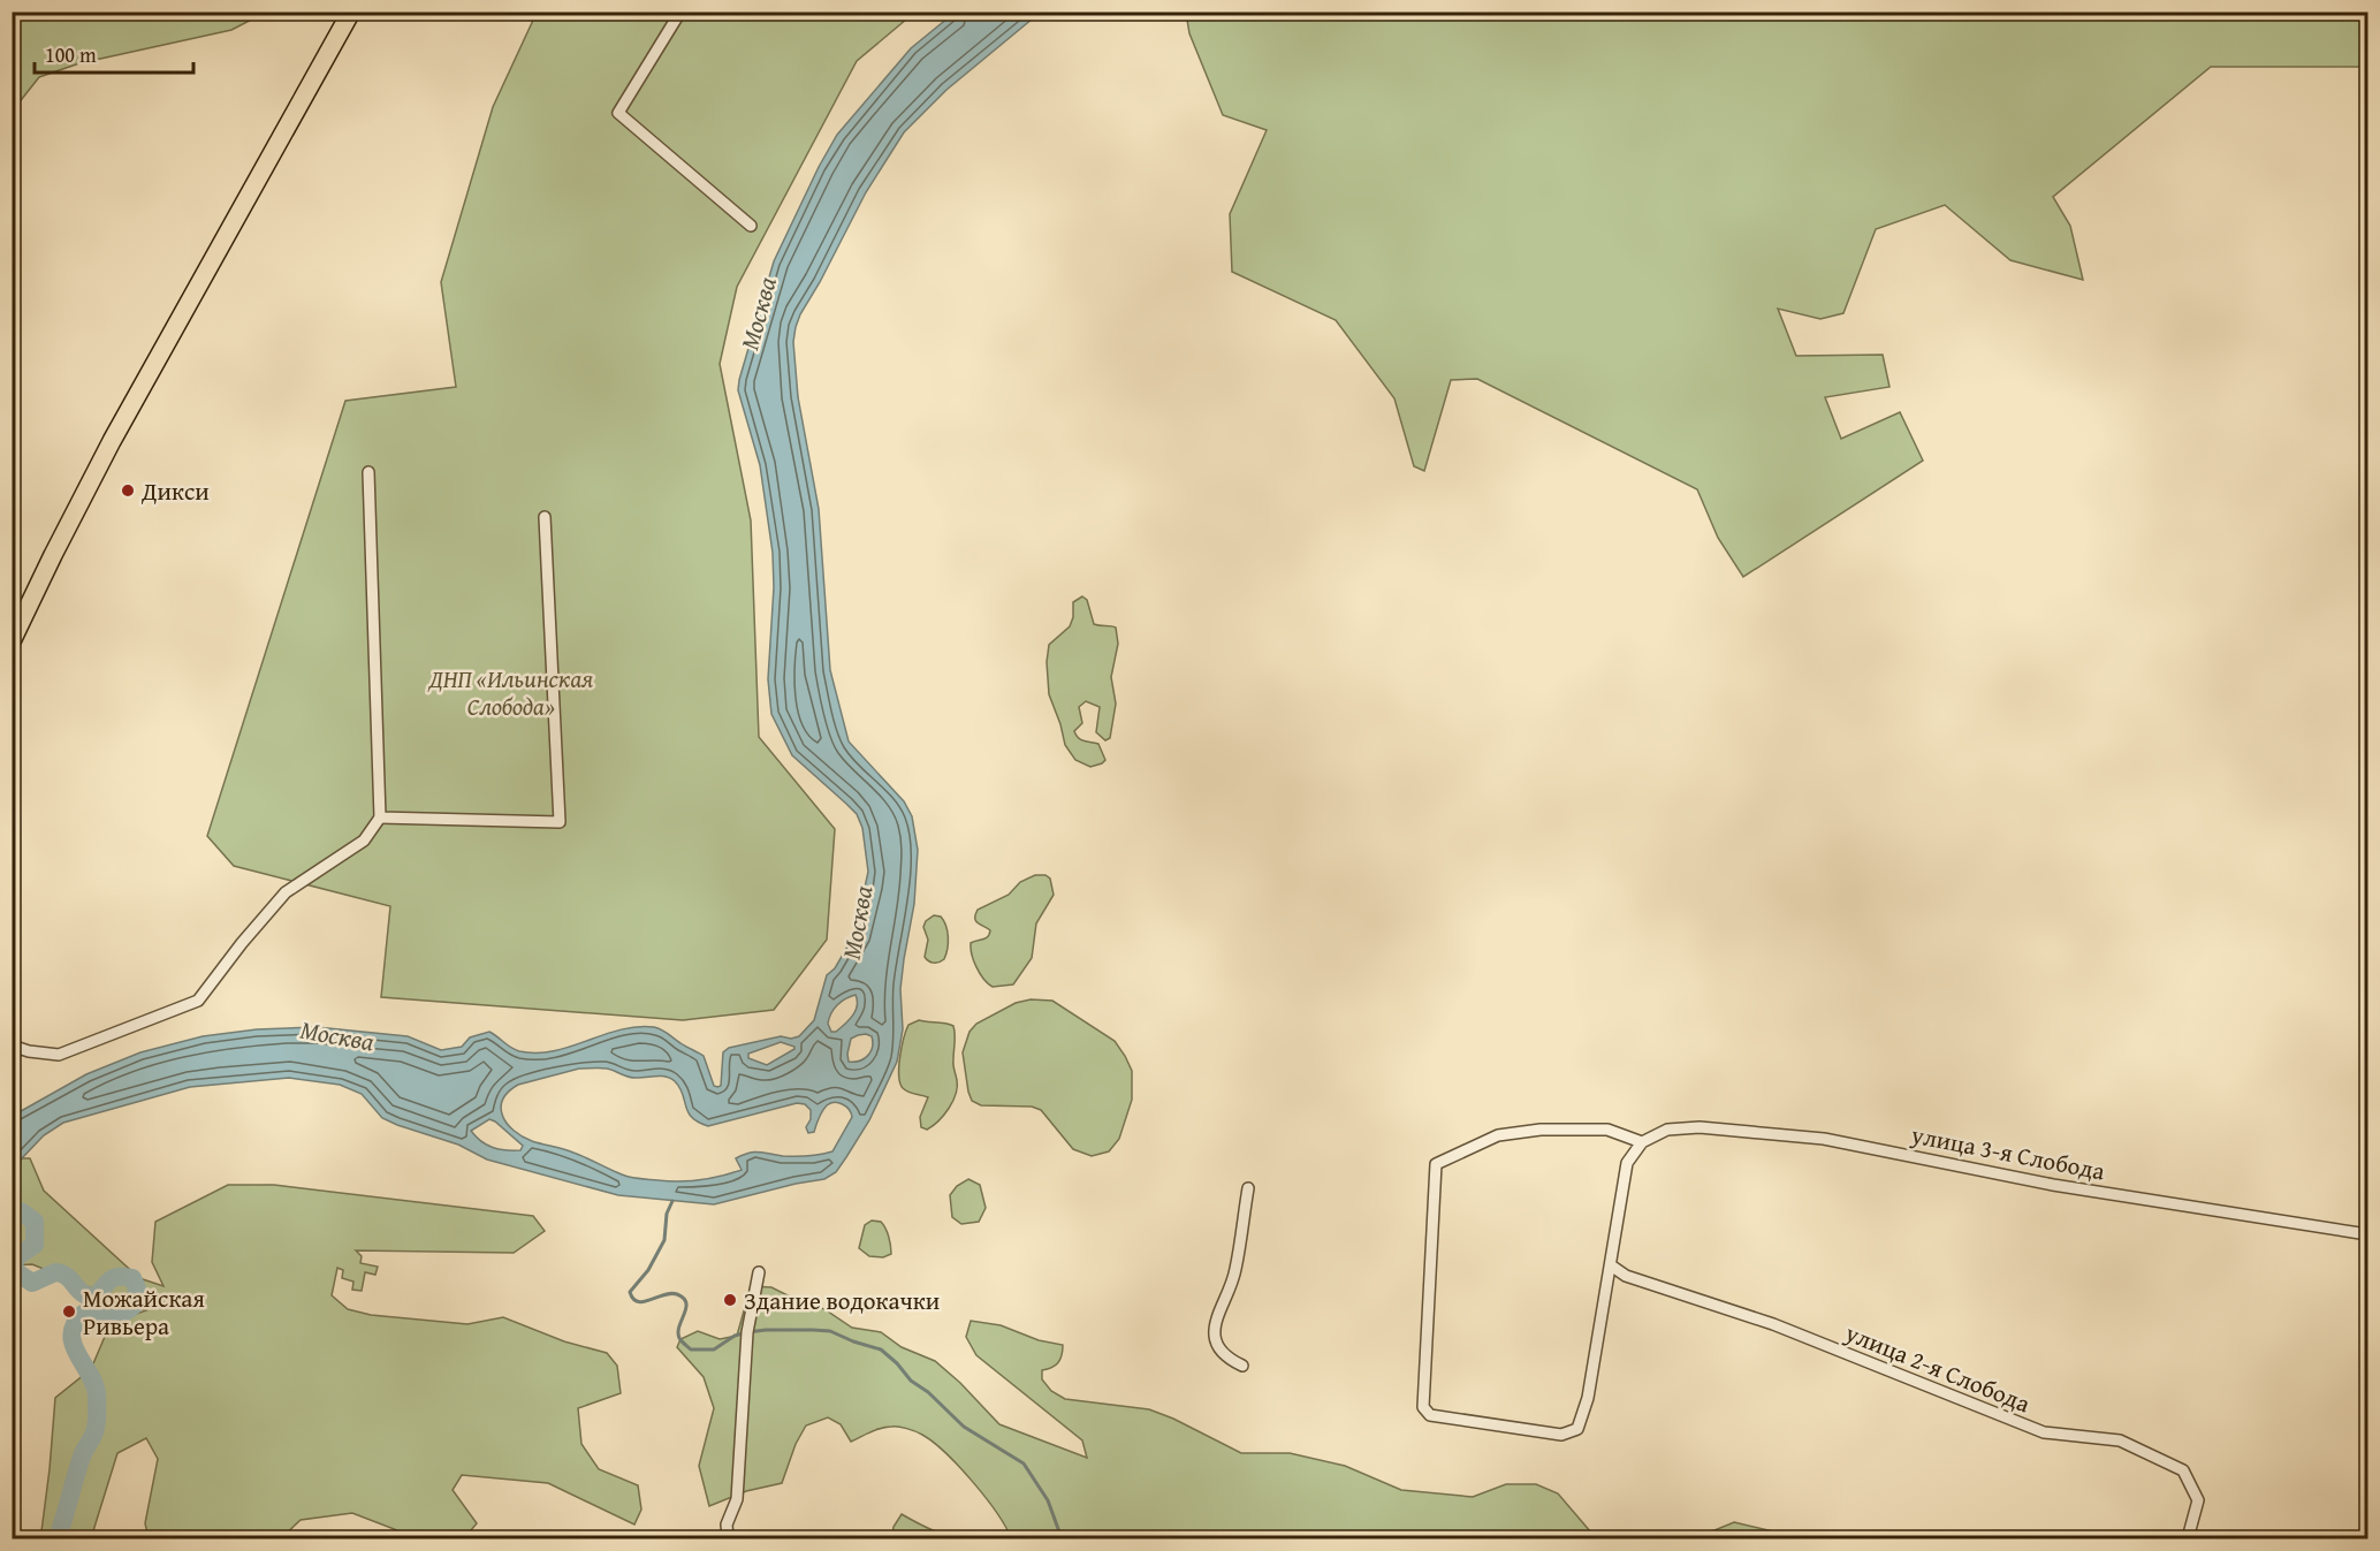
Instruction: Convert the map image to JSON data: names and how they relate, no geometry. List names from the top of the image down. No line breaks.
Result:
{"streets":{"street":["улица 3-я Слобода","улица 2-я Слобода"]},"water":["Москва"],"parks":["ДНП «Ильинская Слобода»"],"places":["Дикси","Здание водокачки","Можайская Ривьера"],"scale_bar":"100 m"}
